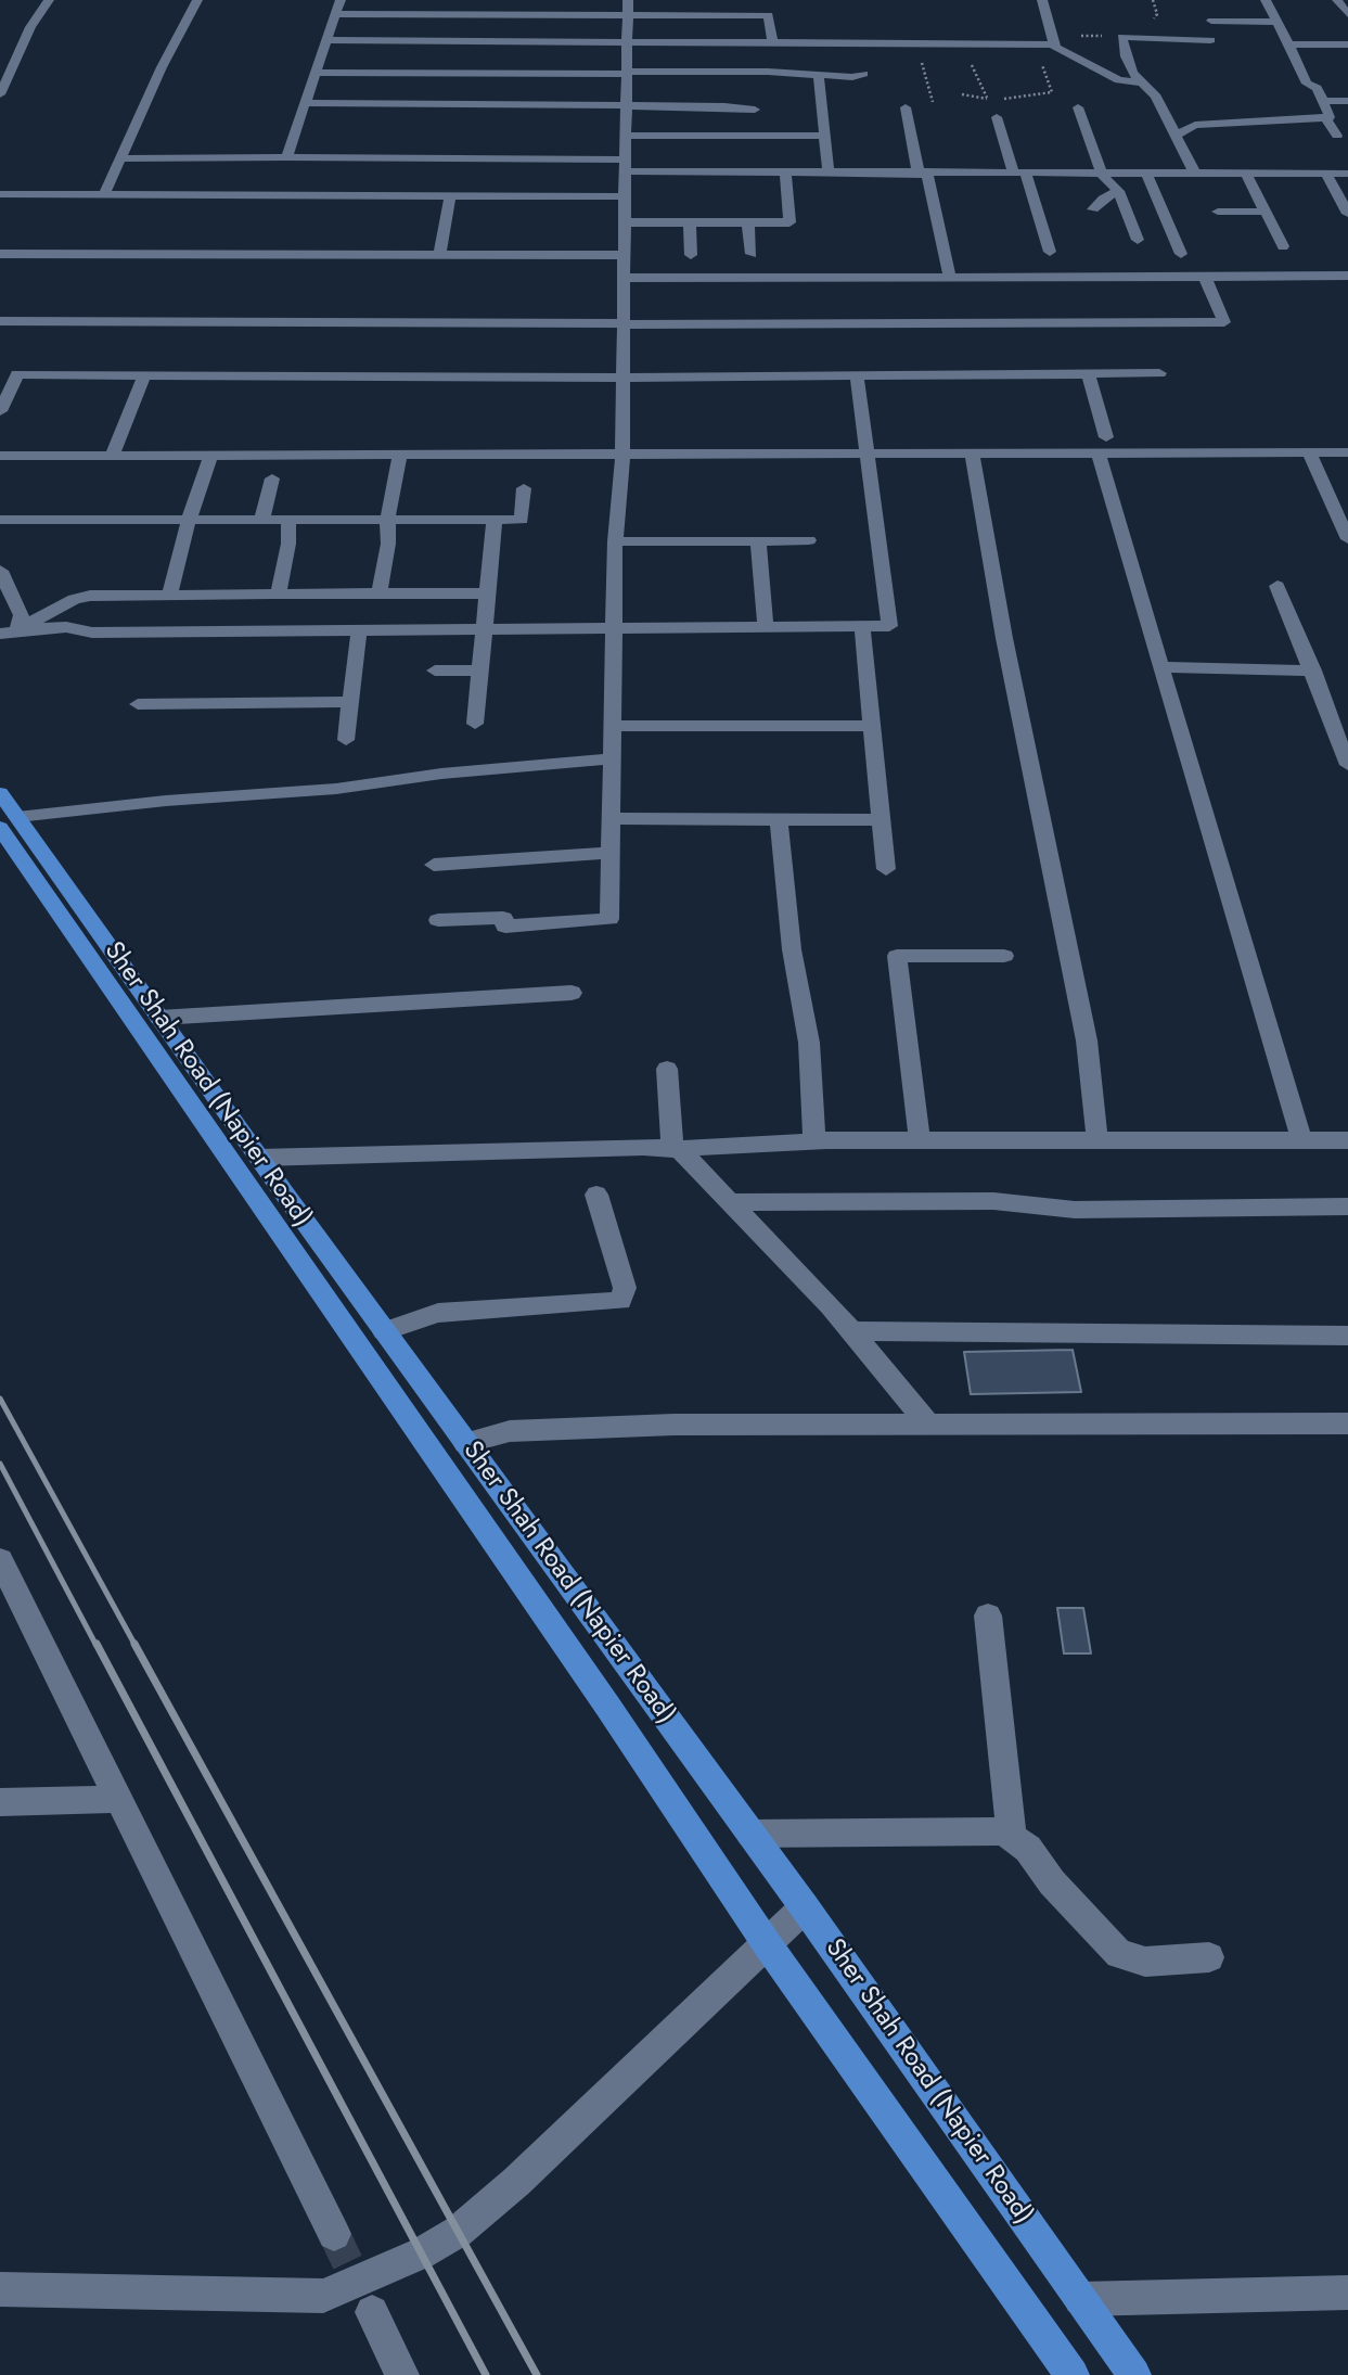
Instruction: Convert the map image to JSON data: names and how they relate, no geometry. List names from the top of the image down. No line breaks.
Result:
{"streets":{"main road":["Sher Shah Road (Napier Road)"]}}
